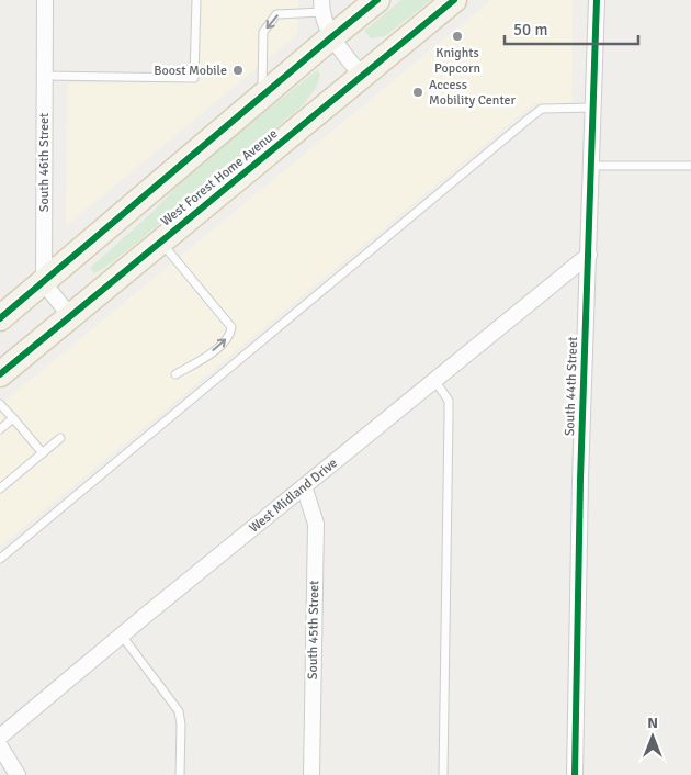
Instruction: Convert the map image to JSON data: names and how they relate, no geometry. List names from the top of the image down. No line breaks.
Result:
{"streets":{"main road":["West Forest Home Avenue"],"street":["South 46th Street","South 44th Street","West Midland Drive","South 45th Street"]},"crossings":[["South 44th Street","West Midland Drive"],["West Midland Drive","South 45th Street"]],"places":["Knights Popcorn","Boost Mobile","Access Mobility Center"],"scale_bar":"50 m","north":"top"}
